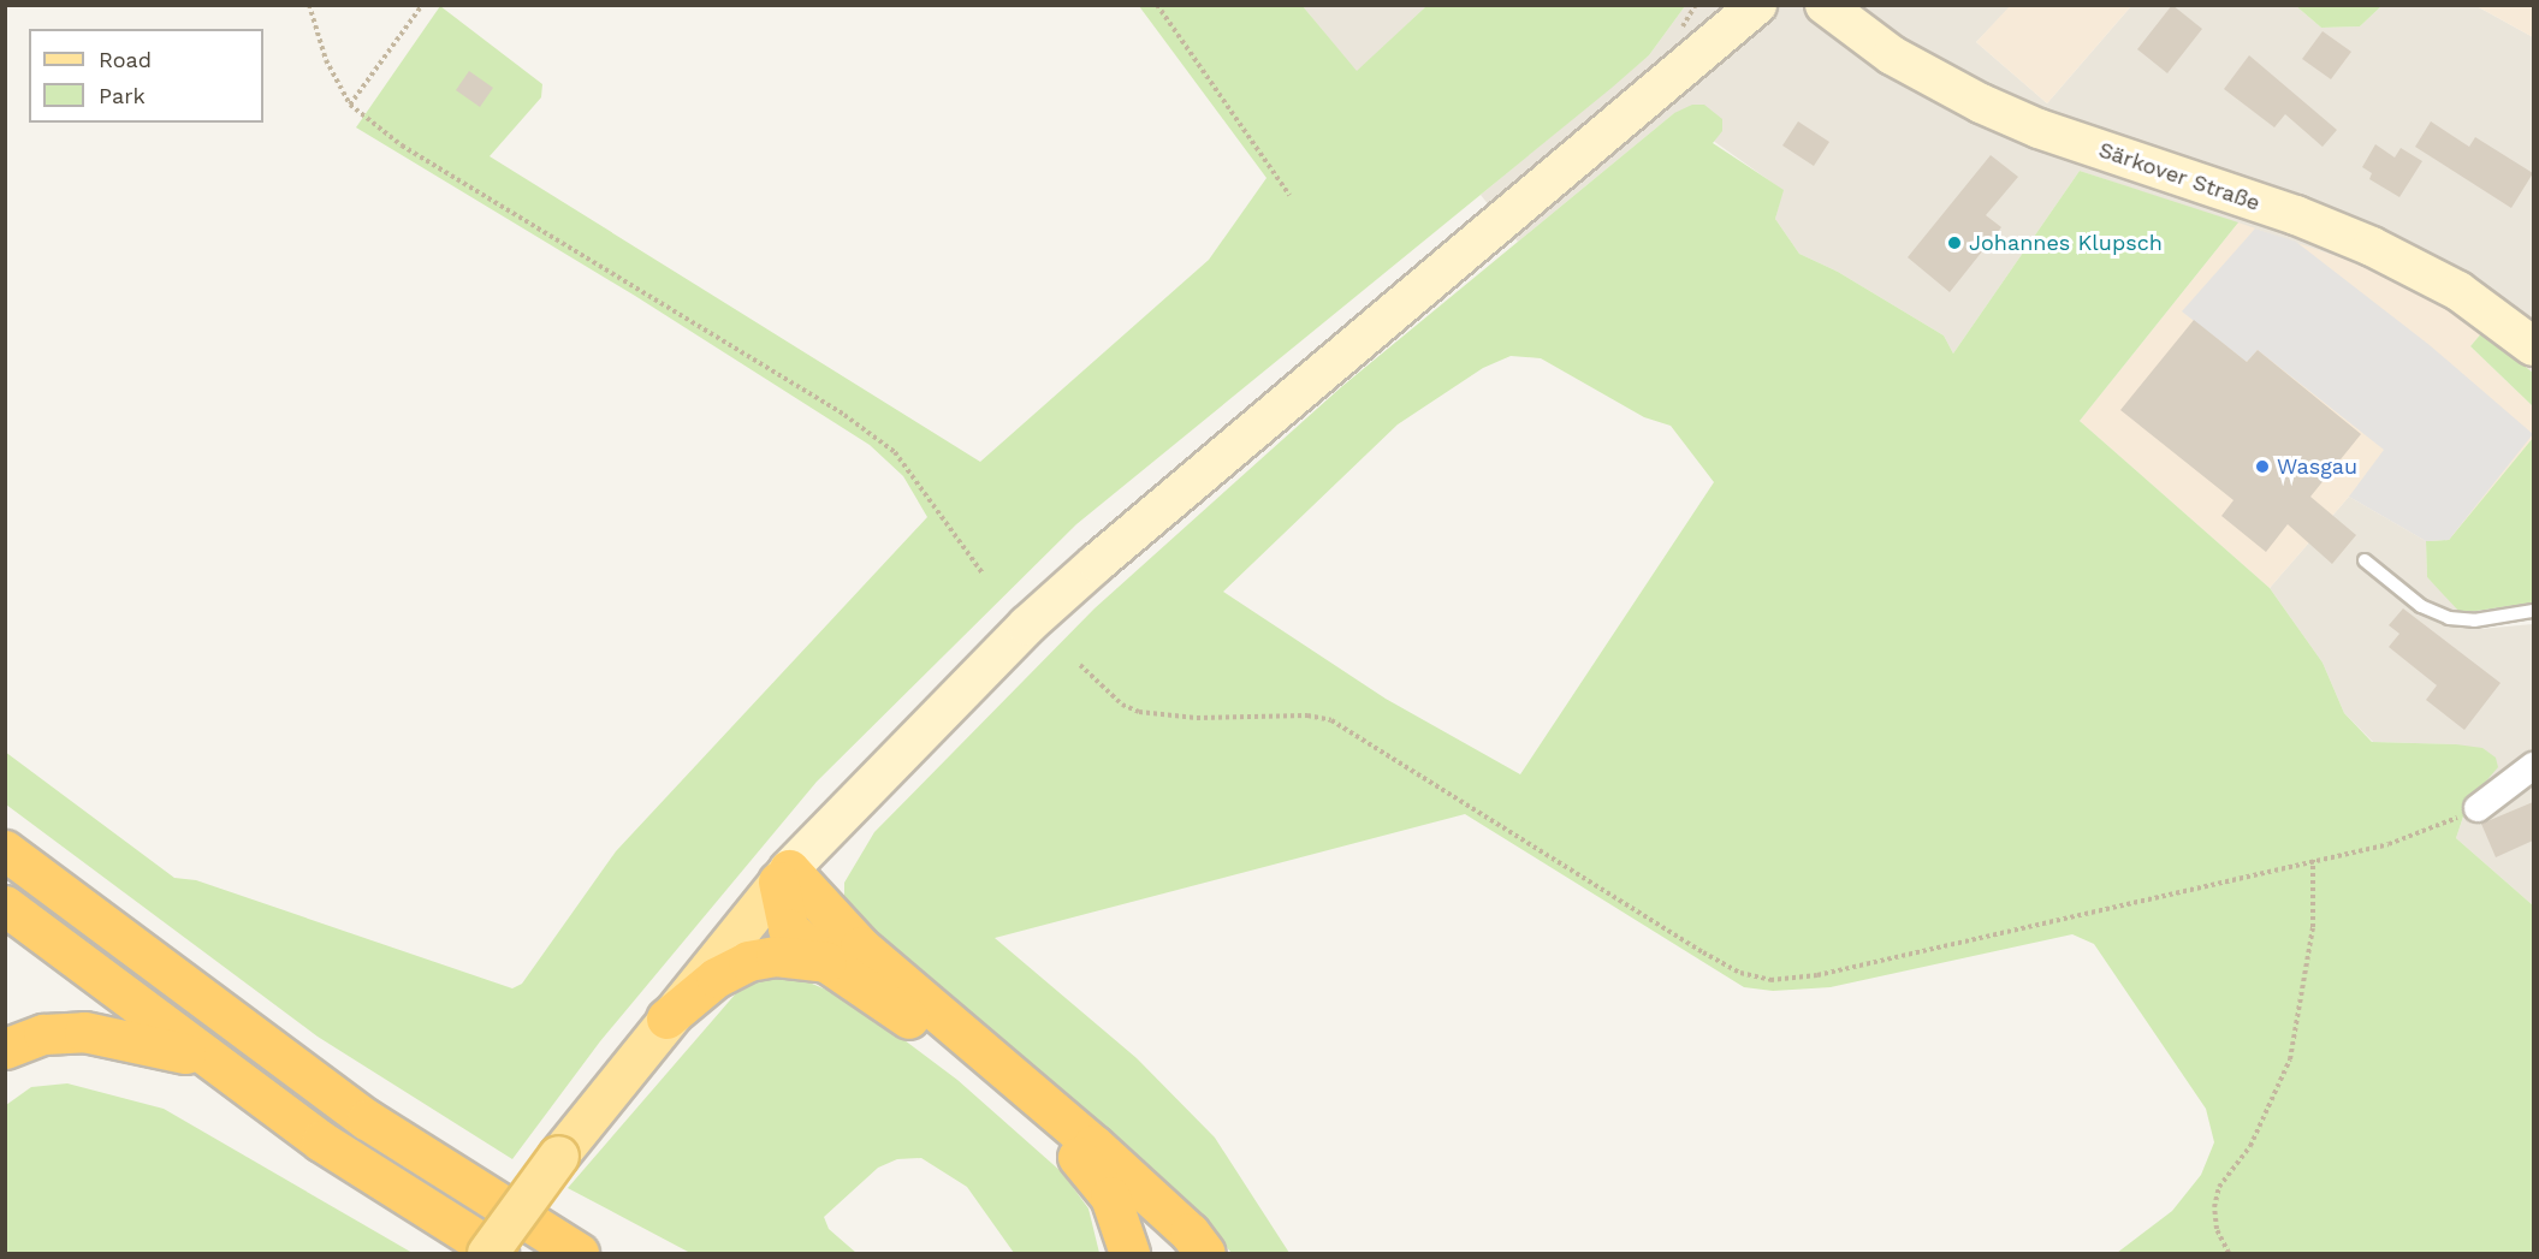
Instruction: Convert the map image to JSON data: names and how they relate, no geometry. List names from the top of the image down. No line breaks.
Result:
{"streets":{"main road":["Särkover Straße"]},"places":["Johannes Klupsch","Wasgau"],"legend":["Road","Park"]}
